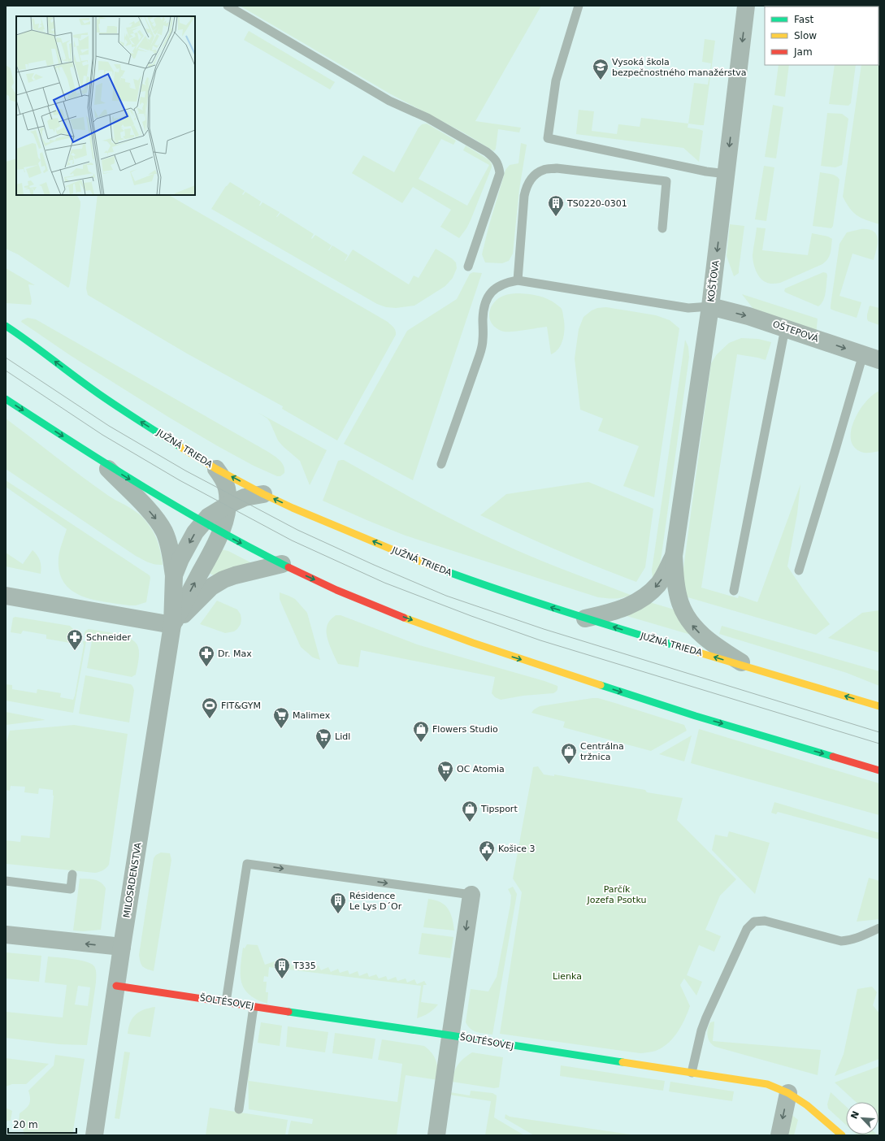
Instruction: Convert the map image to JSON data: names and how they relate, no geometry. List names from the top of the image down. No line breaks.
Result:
{"streets":{"street":["KOŠŤOVA","OŠTEPOVÁ","JUŽNÁ TRIEDA","MILOSRDENSTVA","ŠOLTÉSOVEJ"]},"crossings":[["KOŠŤOVA","OŠTEPOVÁ"],["JUŽNÁ TRIEDA","MILOSRDENSTVA"],["MILOSRDENSTVA","ŠOLTÉSOVEJ"]],"one_way":["KOŠŤOVA","OŠTEPOVÁ"],"parks":["Parčík Jozefa Psotku","Lienka"],"places":{"school or university":["Vysoká škola bezpečnostného manažérstva"],"building":["TS0220-0301","Résidence Le Lys D´Or","T335"],"pharmacy":["Schneider","Dr. Max"],"sports":["FIT&GYM"],"supermarket":["Malimex","Lidl","OC Atomia"],"shop":["Flowers Studio","Centrálna tržnica","Tipsport"],"public building":["Košice 3"]},"legend":["Fast","Slow","Jam"],"scale_bar":"20 m","north":"top left"}
